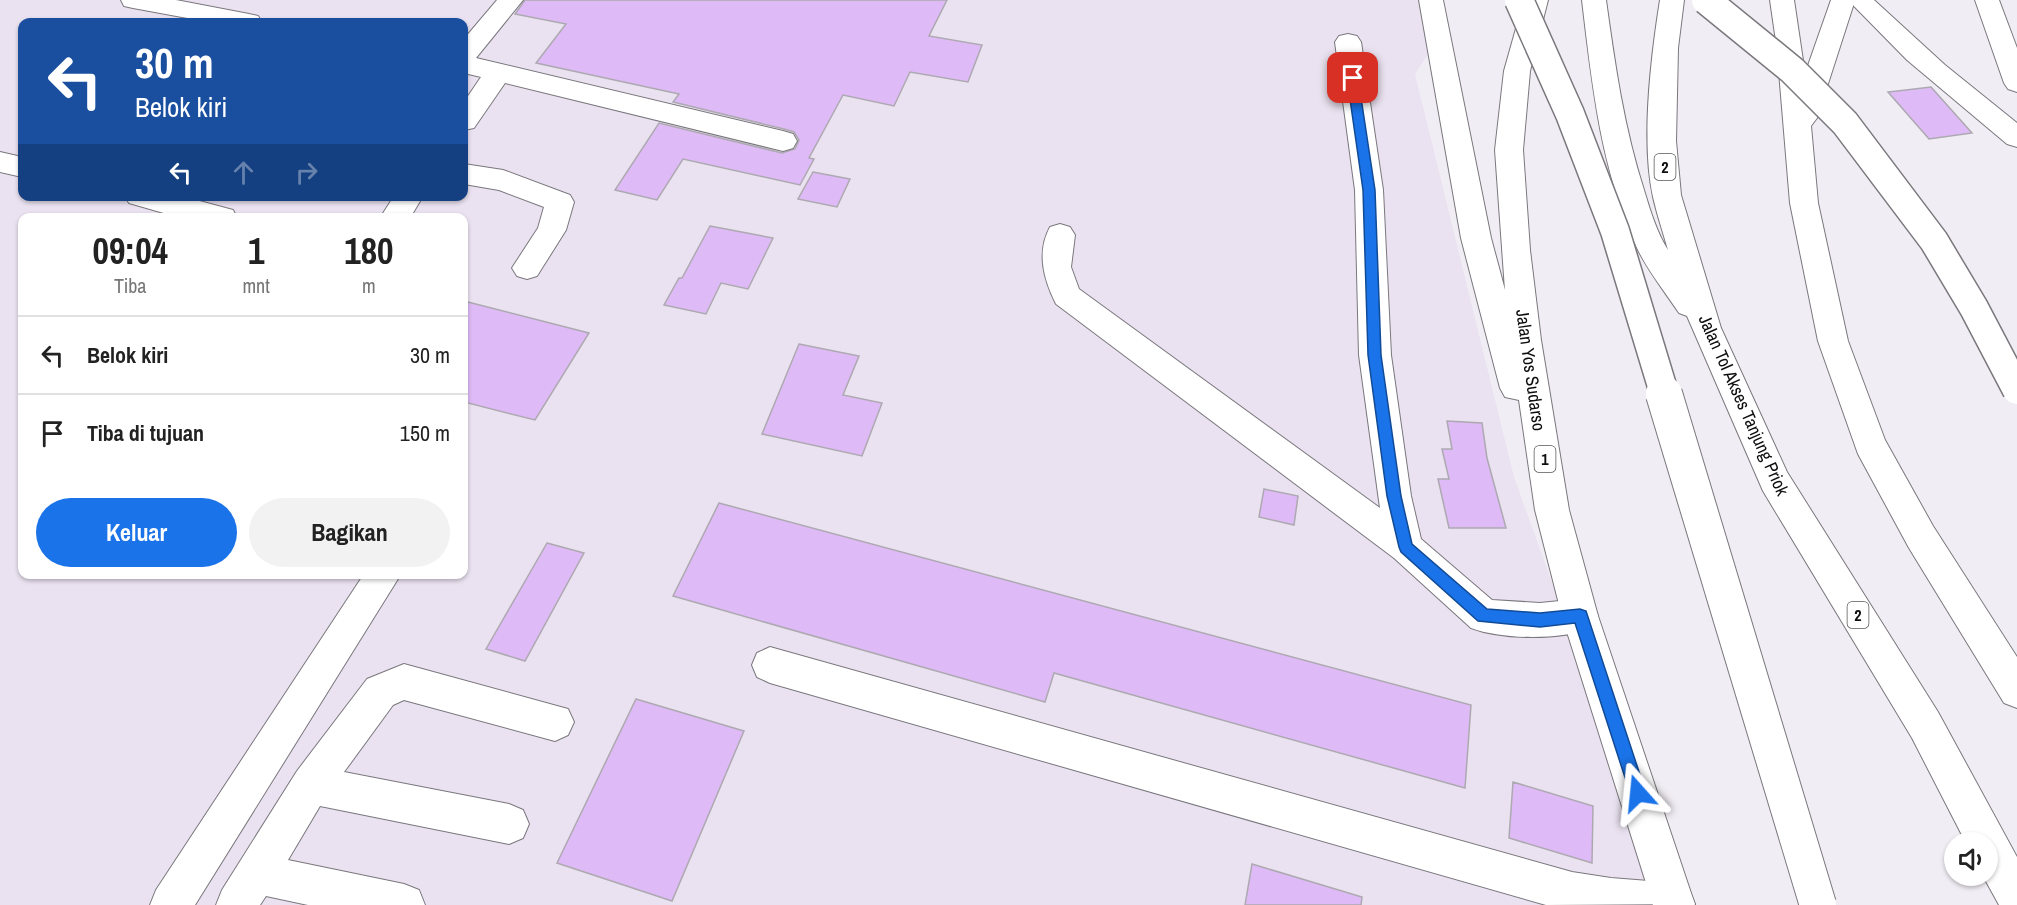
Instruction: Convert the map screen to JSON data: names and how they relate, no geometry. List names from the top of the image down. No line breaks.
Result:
{"streets":{"main road":["2","Jalan Yos Sudarso","Jalan Tol Akses Tanjung Priok","1"]},"page":{"turn":["30 m","Belok kiri"],"eta":["09:04","Tiba","1","mnt","180","m"],"list":[{"name":"Belok kiri","value":"30 m"},{"name":"Tiba di tujuan","value":"150 m"}],"buttons":["Keluar","Bagikan"]}}
